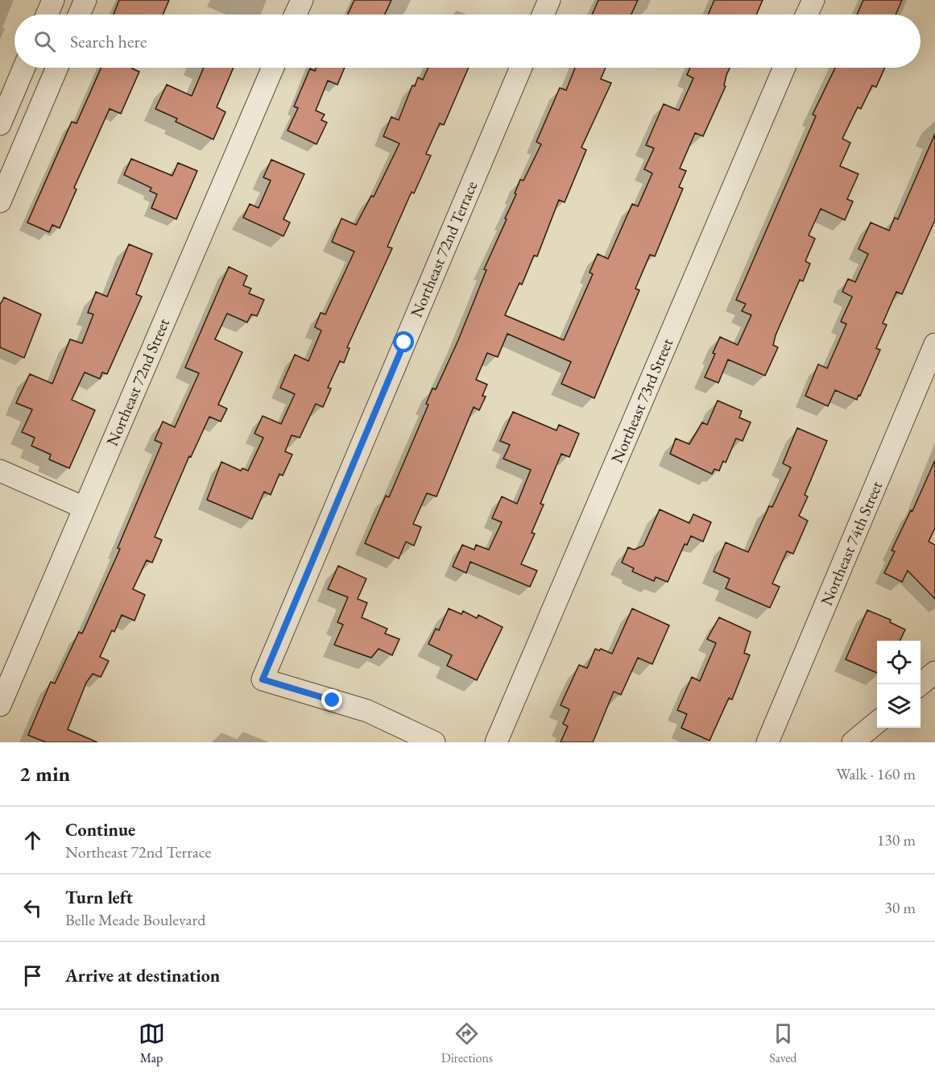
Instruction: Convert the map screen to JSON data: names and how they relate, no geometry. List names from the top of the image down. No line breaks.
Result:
{"streets":{"street":["Northeast 72nd Terrace","Northeast 72nd Street","Northeast 73rd Street","Northeast 74th Street"]},"page":{"search":"Search here","heading":["2 min","Walk · 160 m"],"list":[["Continue","Northeast 72nd Terrace","130 m"],["Turn left","Belle Meade Boulevard","30 m"],"Arrive at destination"],"nav":["Map","Directions","Saved"]}}
